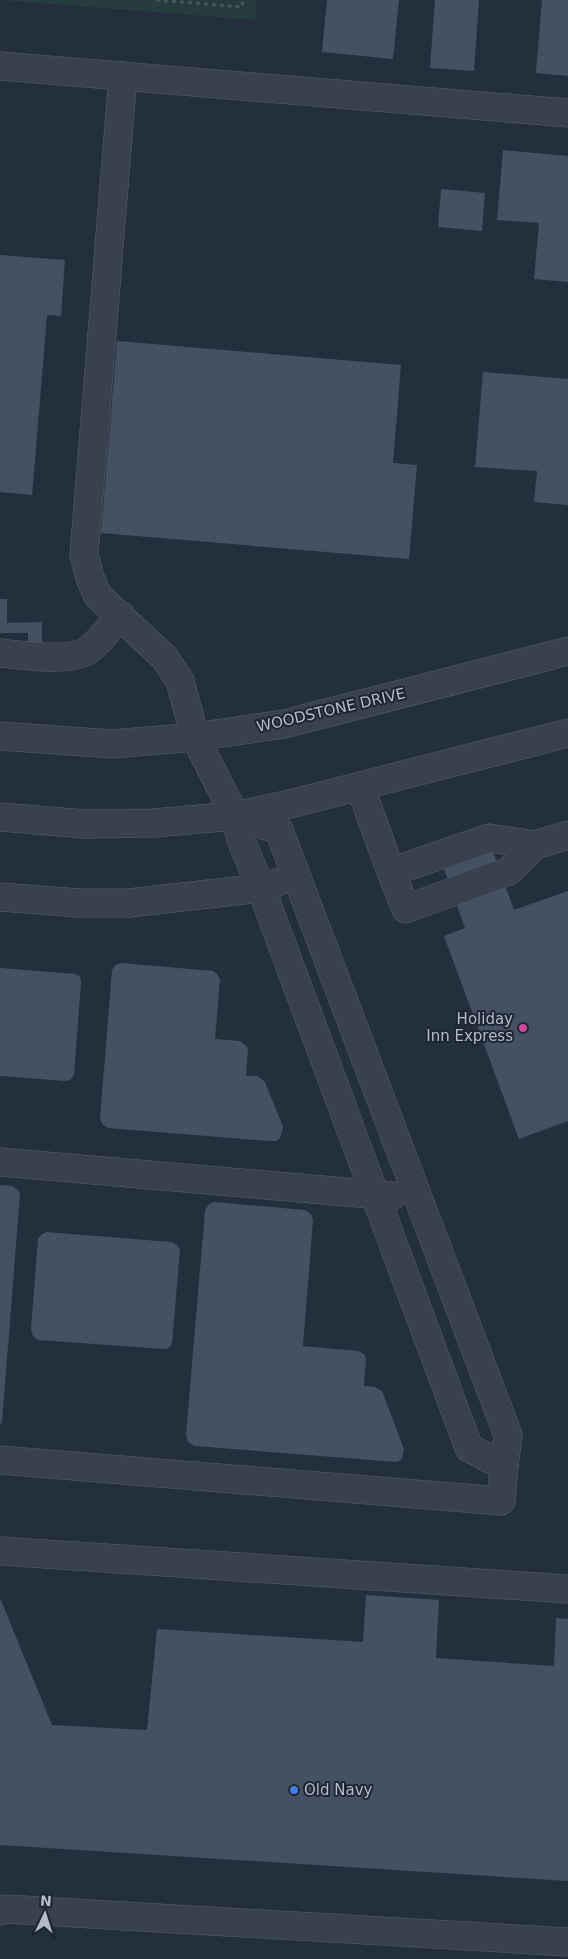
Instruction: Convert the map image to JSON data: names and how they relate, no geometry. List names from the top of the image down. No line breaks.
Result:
{"streets":{"street":["WOODSTONE DRIVE"]},"places":["Holiday Inn Express","Old Navy"],"north":"top"}
